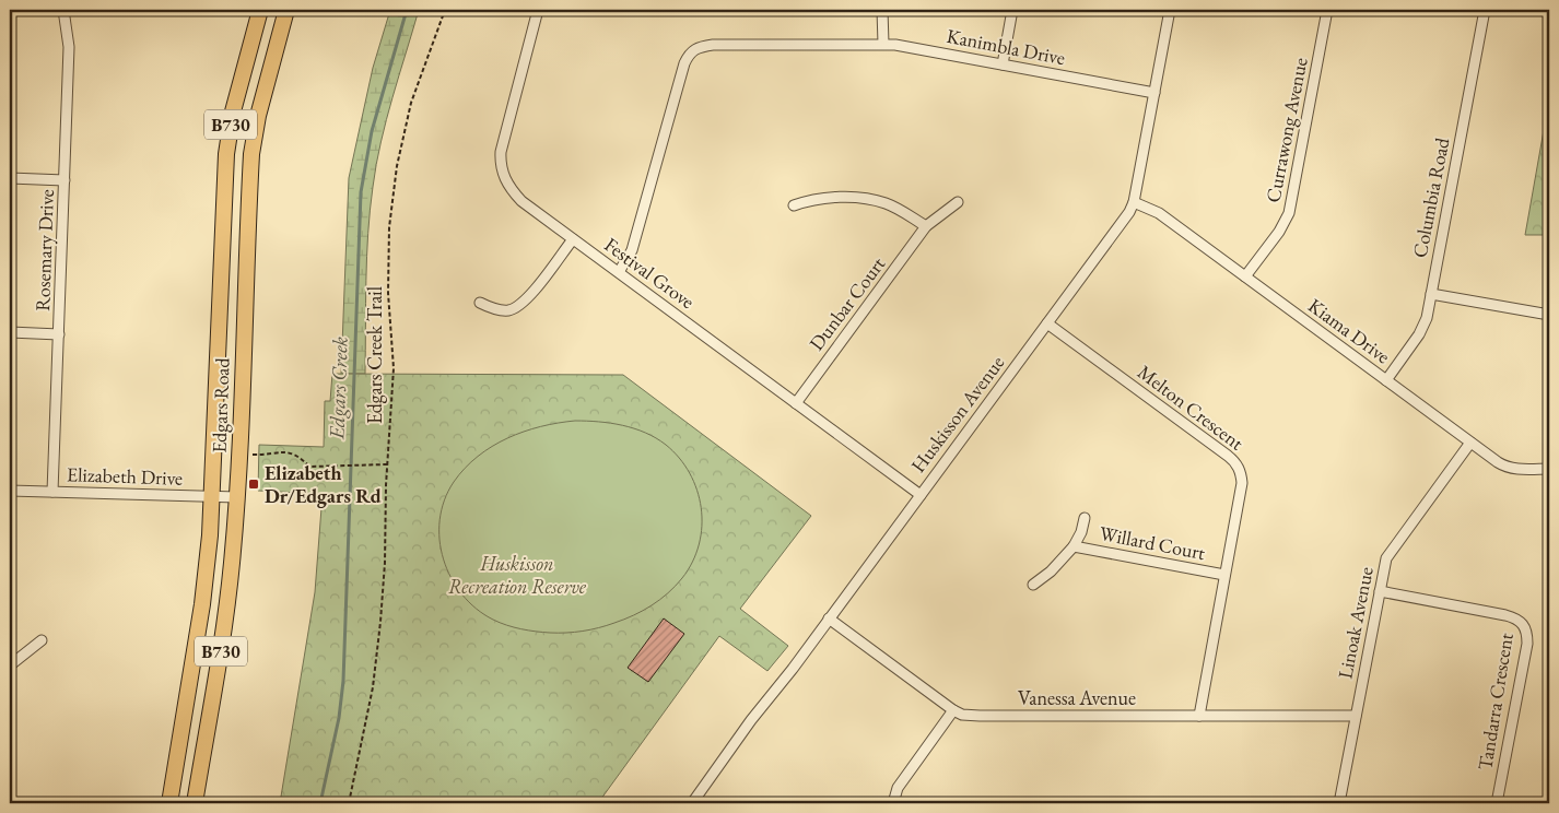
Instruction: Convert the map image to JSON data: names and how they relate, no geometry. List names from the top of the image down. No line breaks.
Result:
{"streets":{"main road":["B730","Edgars Road"],"street":["Kanimbla Drive","Currawong Avenue","Columbia Road","Rosemary Drive","Festival Grove","Dunbar Court","Kiama Drive","Melton Crescent","Huskisson Avenue","Elizabeth Drive","Willard Court","Linoak Avenue","Vanessa Avenue","Tandarra Crescent"],"path":["Edgars Creek Trail"]},"crossings":[["Kanimbla Drive","Festival Grove"],["Kanimbla Drive","Huskisson Avenue"],["Currawong Avenue","Kiama Drive"],["Columbia Road","Kiama Drive"],["Rosemary Drive","Elizabeth Drive"],["Festival Grove","Dunbar Court"],["Festival Grove","Huskisson Avenue"],["Kiama Drive","Huskisson Avenue"],["Kiama Drive","Linoak Avenue"],["Edgars Road","Elizabeth Drive"],["Melton Crescent","Huskisson Avenue"],["Melton Crescent","Willard Court"],["Melton Crescent","Vanessa Avenue"],["Huskisson Avenue","Vanessa Avenue"],["Linoak Avenue","Vanessa Avenue"],["Linoak Avenue","Tandarra Crescent"]],"water":["Edgars Creek"],"parks":["Huskisson Recreation Reserve"],"places":{"transit":["Elizabeth Dr/Edgars Rd"]}}
